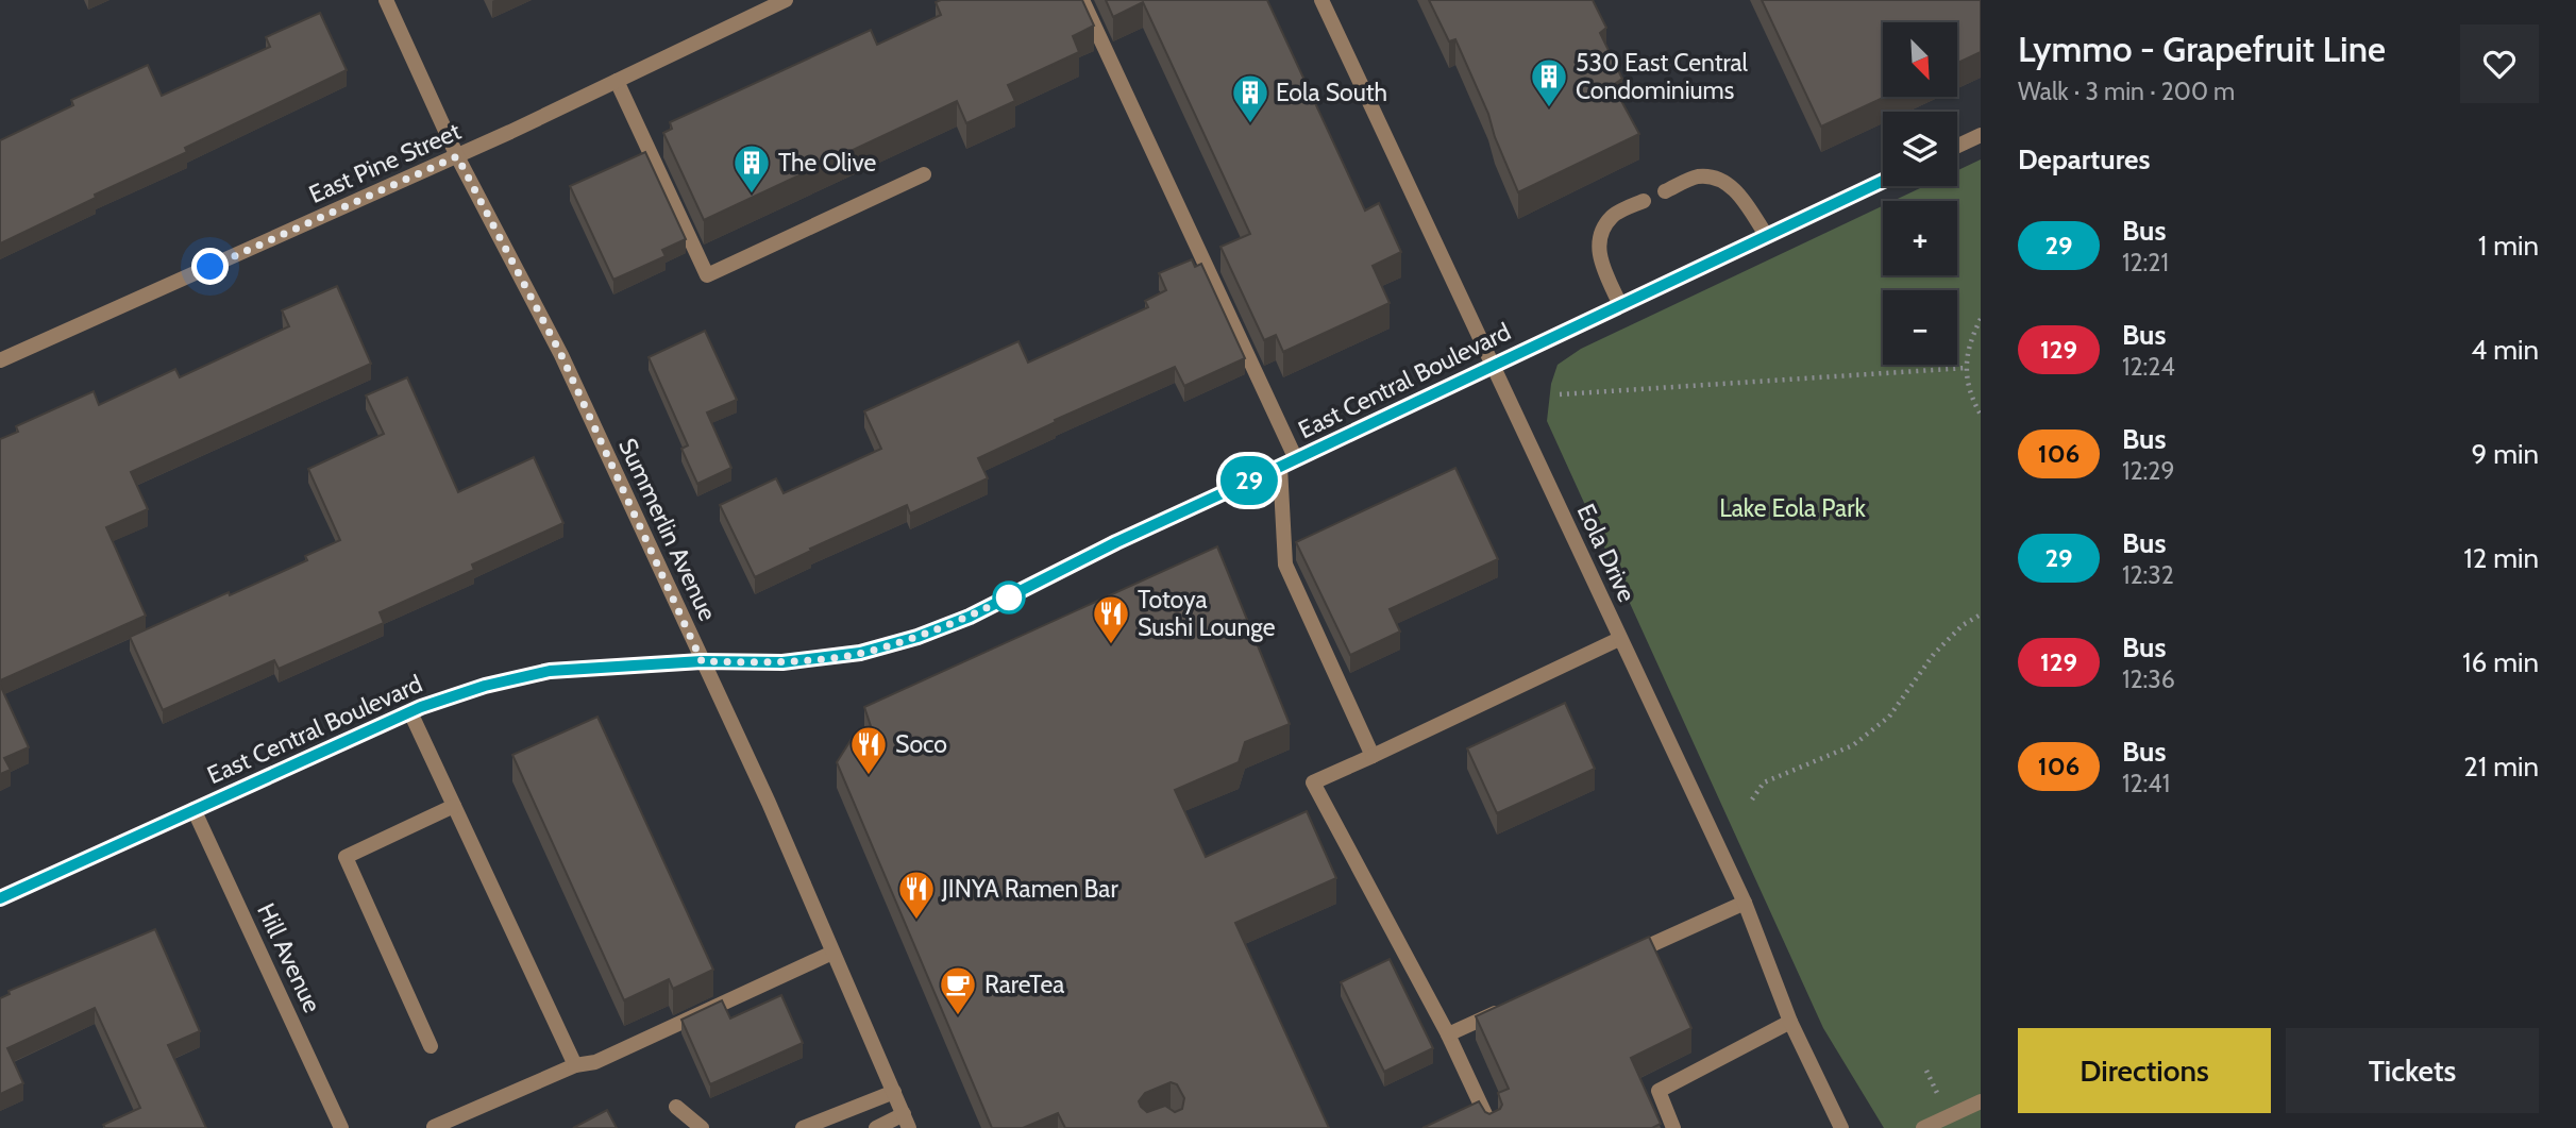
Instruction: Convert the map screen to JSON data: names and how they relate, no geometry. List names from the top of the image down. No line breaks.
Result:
{"streets":{"street":["East Pine Street","East Central Boulevard","Summerlin Avenue","Eola Drive","Hill Avenue"]},"crossings":[["East Pine Street","Summerlin Avenue"],["East Central Boulevard","Summerlin Avenue"],["East Central Boulevard","Eola Drive"],["East Central Boulevard","Hill Avenue"]],"parks":["Lake Eola Park"],"places":{"building":["530 East Central Condominiums","Eola South","The Olive"],"restaurant":["Totoya Sushi Lounge","Soco","JINYA Ramen Bar"],"cafe":["RareTea"]},"lines":["bus line 29"],"north":"bottom right","page":{"on_map":"29","heading":[["Lymmo - Grapefruit Line","Walk · 3 min · 200 m"],"Departures"],"map_buttons":["+","−"],"list":[{"mark":"29","name":"Bus","note":"12:21","value":"1 min"},{"mark":"129","name":"Bus","note":"12:24","value":"4 min"},{"mark":"106","name":"Bus","note":"12:29","value":"9 min"},{"mark":"29","name":"Bus","note":"12:32","value":"12 min"},{"mark":"129","name":"Bus","note":"12:36","value":"16 min"},{"mark":"106","name":"Bus","note":"12:41","value":"21 min"}],"buttons":["Directions","Tickets"]}}
